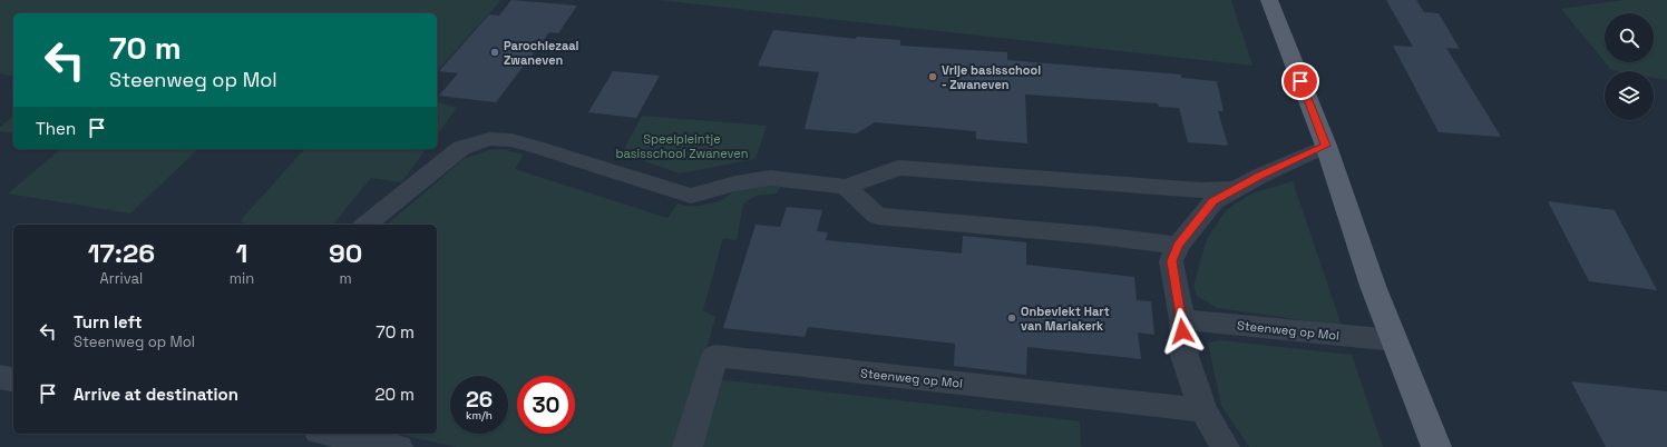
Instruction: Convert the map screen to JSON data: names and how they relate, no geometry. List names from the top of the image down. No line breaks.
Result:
{"streets":{"street":["Steenweg op Mol"]},"parks":["Speelpleintje basisschool Zwaneven"],"places":["Parochiezaal Zwaneven","Vrije basisschool - Zwaneven","Onbevlekt Hart van Mariakerk"],"page":{"turn":["70 m","Steenweg op Mol"],"then":"Then","eta":["17:26","Arrival","1","min","90","m"],"list":[{"name":"Turn left","note":"Steenweg op Mol","value":"70 m"},{"name":"Arrive at destination","value":"20 m"}],"speed":"26 km/h","limit":"30"}}
